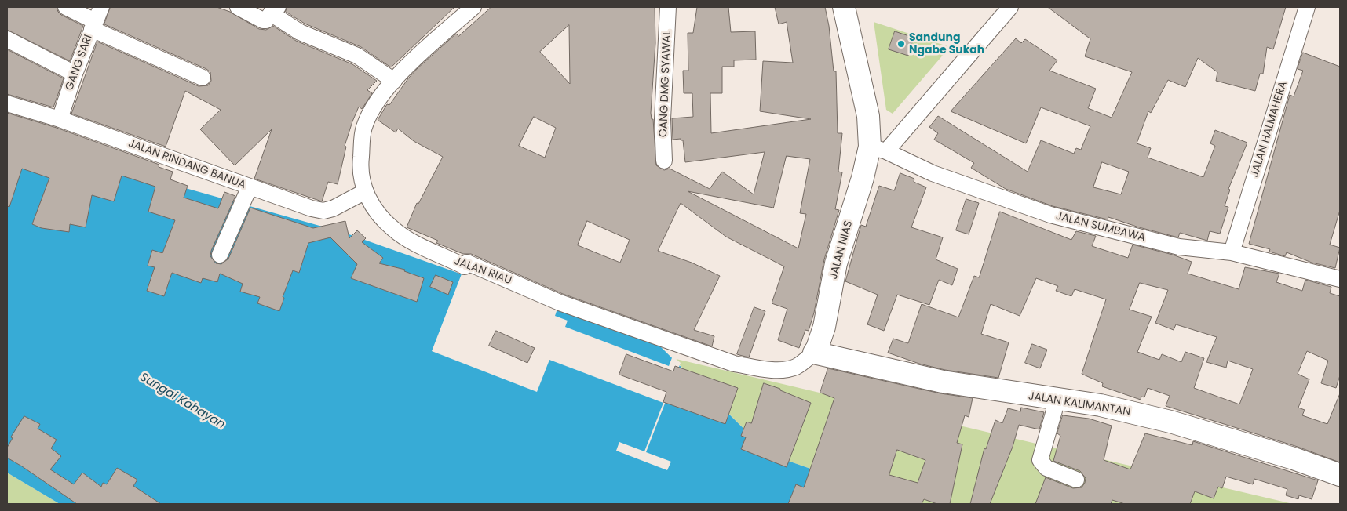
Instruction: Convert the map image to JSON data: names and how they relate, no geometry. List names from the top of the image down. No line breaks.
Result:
{"streets":{"street":["GANG SARI","GANG DMG SYAWAL","JALAN HALMAHERA","JALAN RINDANG BANUA","JALAN SUMBAWA","JALAN NIAS","JALAN RIAU","JALAN KALIMANTAN"]},"crossings":[["GANG SARI","JALAN RINDANG BANUA"],["JALAN HALMAHERA","JALAN SUMBAWA"],["JALAN RINDANG BANUA","JALAN RIAU"],["JALAN SUMBAWA","JALAN NIAS"],["JALAN NIAS","JALAN RIAU"],["JALAN NIAS","JALAN KALIMANTAN"],["JALAN RIAU","JALAN KALIMANTAN"]],"water":["Sungai Kahayan"],"places":["Sandung Ngabe Sukah"]}
